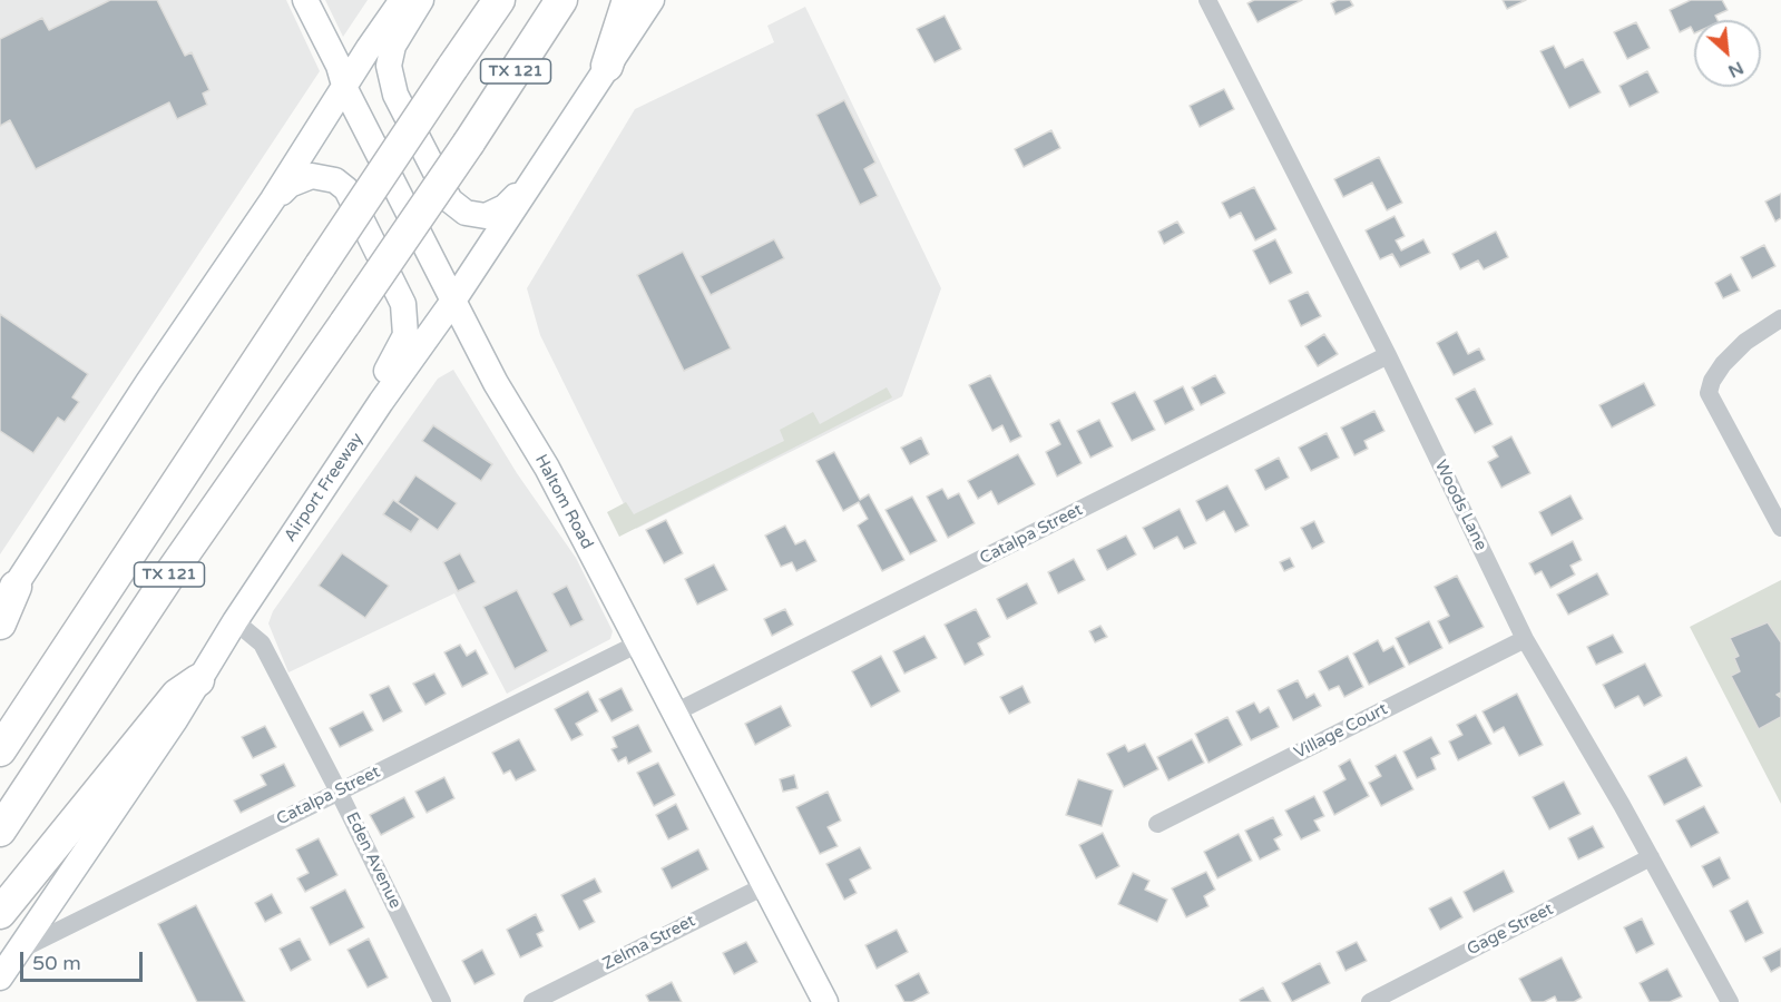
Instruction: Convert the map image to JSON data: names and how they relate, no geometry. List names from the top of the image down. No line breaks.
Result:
{"streets":{"highway":["TX 121"],"main road":["Airport Freeway","Haltom Road"],"street":["Woods Lane","Catalpa Street","Village Court","Eden Avenue","Gage Street","Zelma Street"]},"crossings":[["Airport Freeway","Haltom Road"],["Airport Freeway","Catalpa Street"],["Airport Freeway","Eden Avenue"],["Haltom Road","Catalpa Street"],["Haltom Road","Zelma Street"],["Woods Lane","Catalpa Street"],["Woods Lane","Village Court"],["Woods Lane","Gage Street"],["Catalpa Street","Eden Avenue"]],"scale_bar":"50 m","north":"bottom right"}
